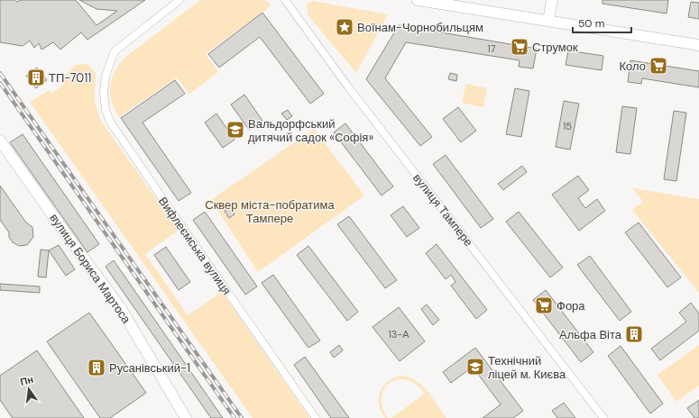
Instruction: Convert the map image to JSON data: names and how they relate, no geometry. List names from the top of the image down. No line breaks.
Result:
{"streets":{"main road":["вулиця Бориса Мартоса"],"street":["вулиця Тампере","Вифлеємська вулиця"]},"parks":["Сквер міста-побратима Тампере"],"places":{"place":["Воїнам-Чорнобильцям"],"supermarket":["Струмок","Коло","Фора"],"building":["ТП-7011","Альфа Віта","Русанівський-1"],"school or university":["Вальдорфський дитячий садок «Софія»","Технічний ліцей м. Києва"]},"house_numbers":["17","15","13-А"],"scale_bar":"50 m","north":"top"}
